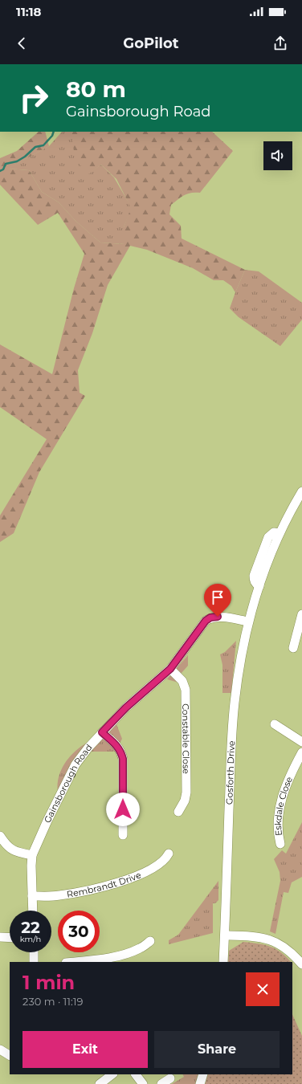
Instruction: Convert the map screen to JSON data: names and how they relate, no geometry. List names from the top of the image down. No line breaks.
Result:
{"streets":{"street":["Constable Close","Gosforth Drive","Gainsborough Road","Eskdale Close","Rembrandt Drive"]},"crossings":[["Constable Close","Gainsborough Road"],["Gosforth Drive","Gainsborough Road"],["Gainsborough Road","Rembrandt Drive"]],"page":{"status":"11:18","header":"GoPilot","turn":["80 m","Gainsborough Road"],"speed":"22 km/h","limit":"30","heading":["1 min","230 m · 11:19"],"buttons":["Exit","Share"]}}
